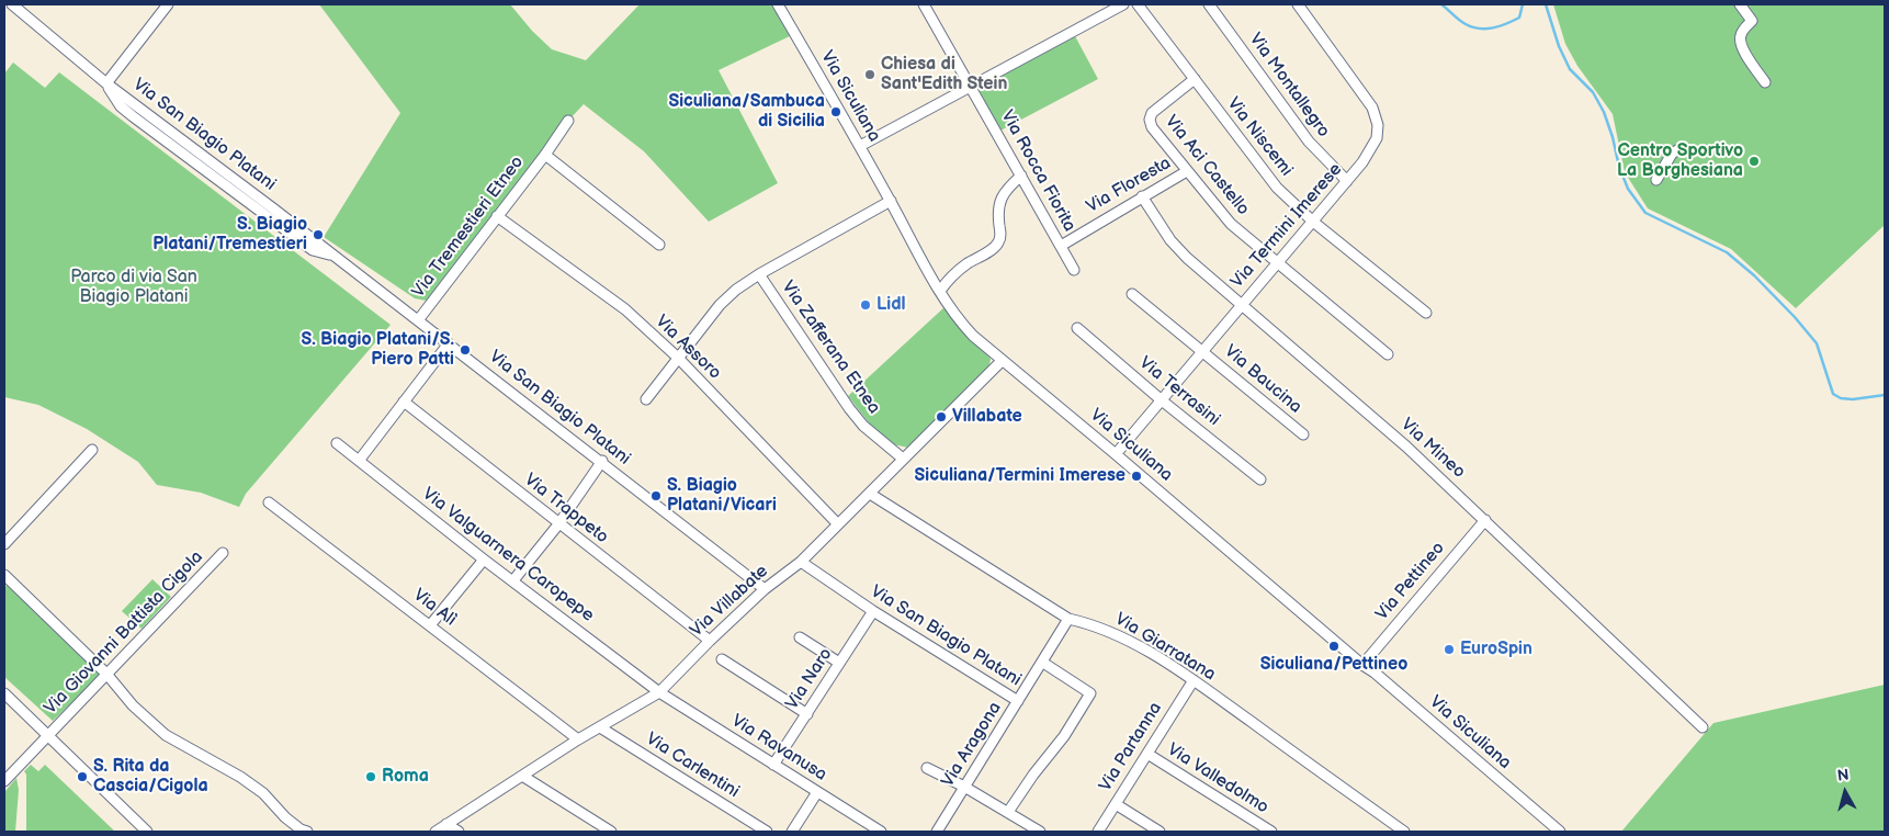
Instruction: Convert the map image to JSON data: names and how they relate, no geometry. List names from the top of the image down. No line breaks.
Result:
{"streets":{"street":["Via Montallegro","Via Siculiana","Via San Biagio Platani","Via Niscemi","Via Aci Castello","Via Rocca Fiorita","Via Floresta","Via Termini Imerese","Via Tremestieri Etneo","Via Assoro","Via Zafferana Etnea","Via Baucina","Via Terrasini","Via Mineo","Via Trappeto","Via Valguarnera Caropepe","Via Pettineo","Via Villabate","Via Alì","Via Giovanni Battista Cigola","Via Giarratana","Via Naro","Via Aragona","Via Partanna","Via Ravanusa","Via Carlentini","Via Valledolmo"]},"crossings":[["Via Montallegro","Via Termini Imerese"],["Via Siculiana","Via Termini Imerese"],["Via Siculiana","Via Pettineo"],["Via Siculiana","Via Villabate"],["Via San Biagio Platani","Via Tremestieri Etneo"],["Via San Biagio Platani","Via Villabate"],["Via San Biagio Platani","Via Naro"],["Via San Biagio Platani","Via Aragona"],["Via Niscemi","Via Aci Castello"],["Via Niscemi","Via Termini Imerese"],["Via Aci Castello","Via Floresta"],["Via Aci Castello","Via Termini Imerese"],["Via Rocca Fiorita","Via Floresta"],["Via Floresta","Via Mineo"],["Via Termini Imerese","Via Baucina"],["Via Termini Imerese","Via Terrasini"],["Via Termini Imerese","Via Mineo"],["Via Tremestieri Etneo","Via Assoro"],["Via Assoro","Via Villabate"],["Via Zafferana Etnea","Via Villabate"],["Via Mineo","Via Pettineo"],["Via Trappeto","Via Villabate"],["Via Valguarnera Caropepe","Via Villabate"],["Via Valguarnera Caropepe","Via Ravanusa"],["Via Villabate","Via Alì"],["Via Villabate","Via Giarratana"],["Via Villabate","Via Ravanusa"],["Via Villabate","Via Carlentini"],["Via Giarratana","Via Aragona"],["Via Giarratana","Via Partanna"],["Via Naro","Via Ravanusa"],["Via Partanna","Via Valledolmo"]],"parks":["Parco di via San Biagio Platani"],"places":["Chiesa di Sant'Edith Stein","Siculiana/Sambuca di Sicilia","Centro Sportivo La Borghesiana","S. Biagio Platani/Tremestieri","Lidl","S. Biagio Platani/S. Piero Patti","Villabate","Siculiana/Termini Imerese","S. Biagio Platani/Vicari","Siculiana/Pettineo","EuroSpin","S. Rita da Cascia/Cigola","Roma"],"north":"top"}
